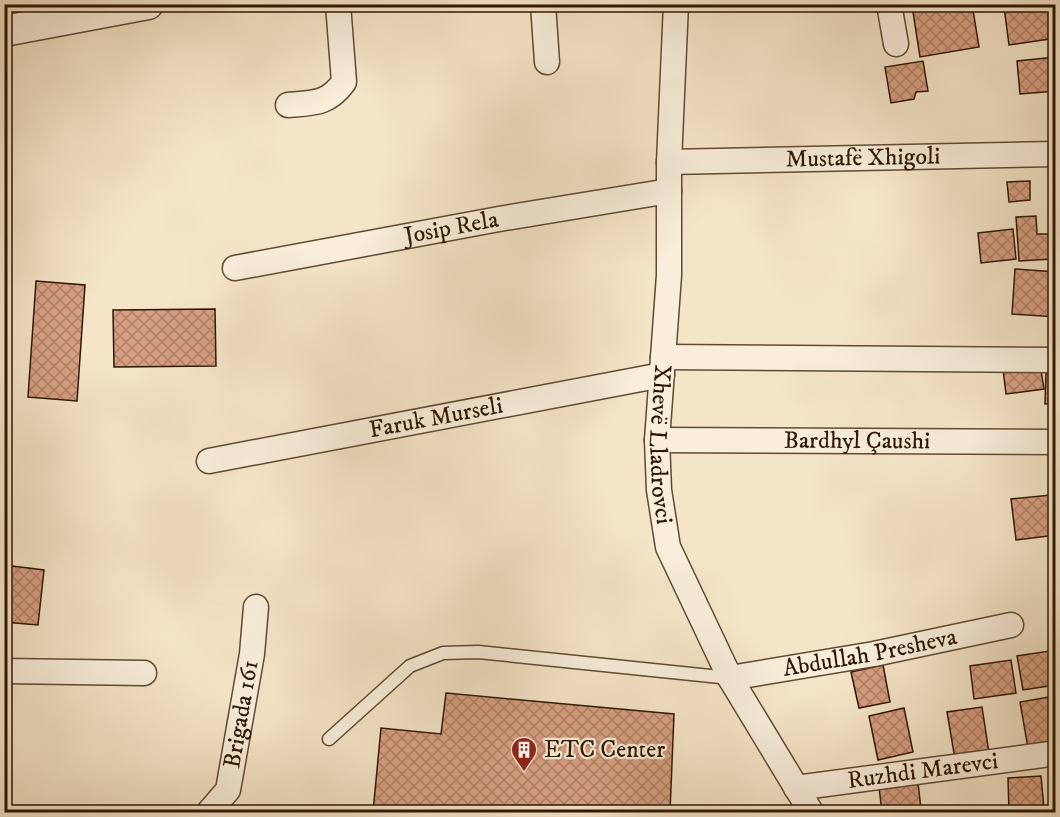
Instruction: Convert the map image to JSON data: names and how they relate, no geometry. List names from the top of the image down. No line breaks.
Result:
{"streets":{"street":["Mustafë Xhigoli","Josip Rela","Faruk Murseli","Bardhyl Çaushi","Xhevë Lladrovci","Abdullah Presheva","Brigada 161","Ruzhdi Marevci"]},"crossings":[["Mustafë Xhigoli","Xhevë Lladrovci"],["Josip Rela","Xhevë Lladrovci"],["Faruk Murseli","Xhevë Lladrovci"],["Bardhyl Çaushi","Xhevë Lladrovci"],["Xhevë Lladrovci","Abdullah Presheva"],["Xhevë Lladrovci","Ruzhdi Marevci"]],"places":{"building":["ETC Center"]}}
